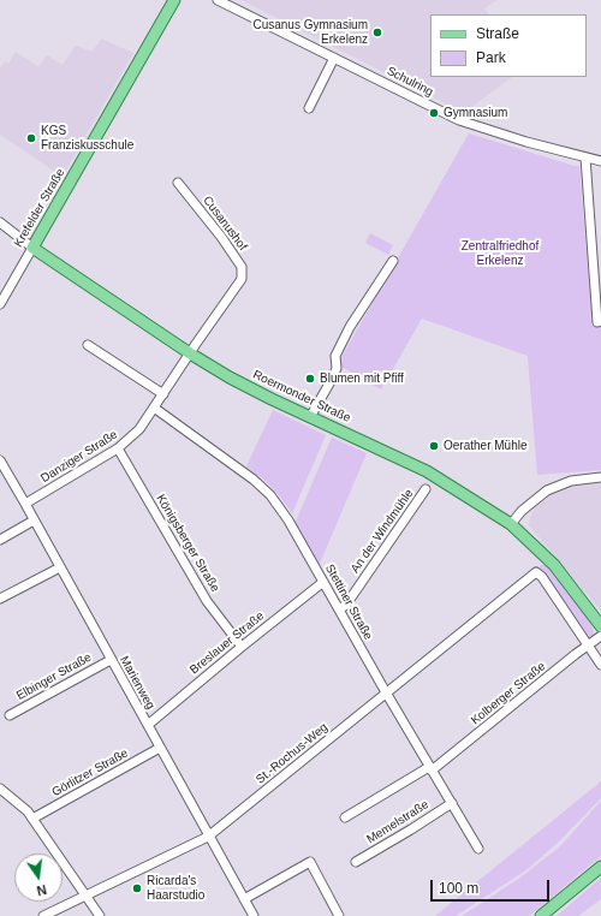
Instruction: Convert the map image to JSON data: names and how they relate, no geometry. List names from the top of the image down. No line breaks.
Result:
{"streets":{"main road":["Krefelder Straße","Roermonder Straße"],"street":["Schulring","Cusanushof","Danziger Straße","An der Windmühle","Königsberger Straße","Stettiner Straße","Breslauer Straße","Elbinger Straße","Marienweg","Kolberger Straße","St.-Rochus-Weg","Görlitzer Straße","Memelstraße"]},"crossings":[["Krefelder Straße","Roermonder Straße"],["Cusanushof","Roermonder Straße"],["Cusanushof","Danziger Straße"],["Roermonder Straße","Danziger Straße"],["Danziger Straße","Königsberger Straße"],["Danziger Straße","Stettiner Straße"],["Danziger Straße","Marienweg"],["An der Windmühle","Stettiner Straße"],["Königsberger Straße","Breslauer Straße"],["Stettiner Straße","Breslauer Straße"],["Stettiner Straße","Kolberger Straße"],["Stettiner Straße","St.-Rochus-Weg"],["Stettiner Straße","Memelstraße"],["Breslauer Straße","Marienweg"],["Elbinger Straße","Marienweg"],["Marienweg","St.-Rochus-Weg"],["Marienweg","Görlitzer Straße"],["Kolberger Straße","St.-Rochus-Weg"]],"parks":["Zentralfriedhof Erkelenz"],"places":["Cusanus Gymnasium Erkelenz","Gymnasium","KGS Franziskusschule","Blumen mit Pfiff","Oerather Mühle","Ricarda's Haarstudio"],"legend":["Straße","Park"],"scale_bar":"100 m","north":"bottom"}
